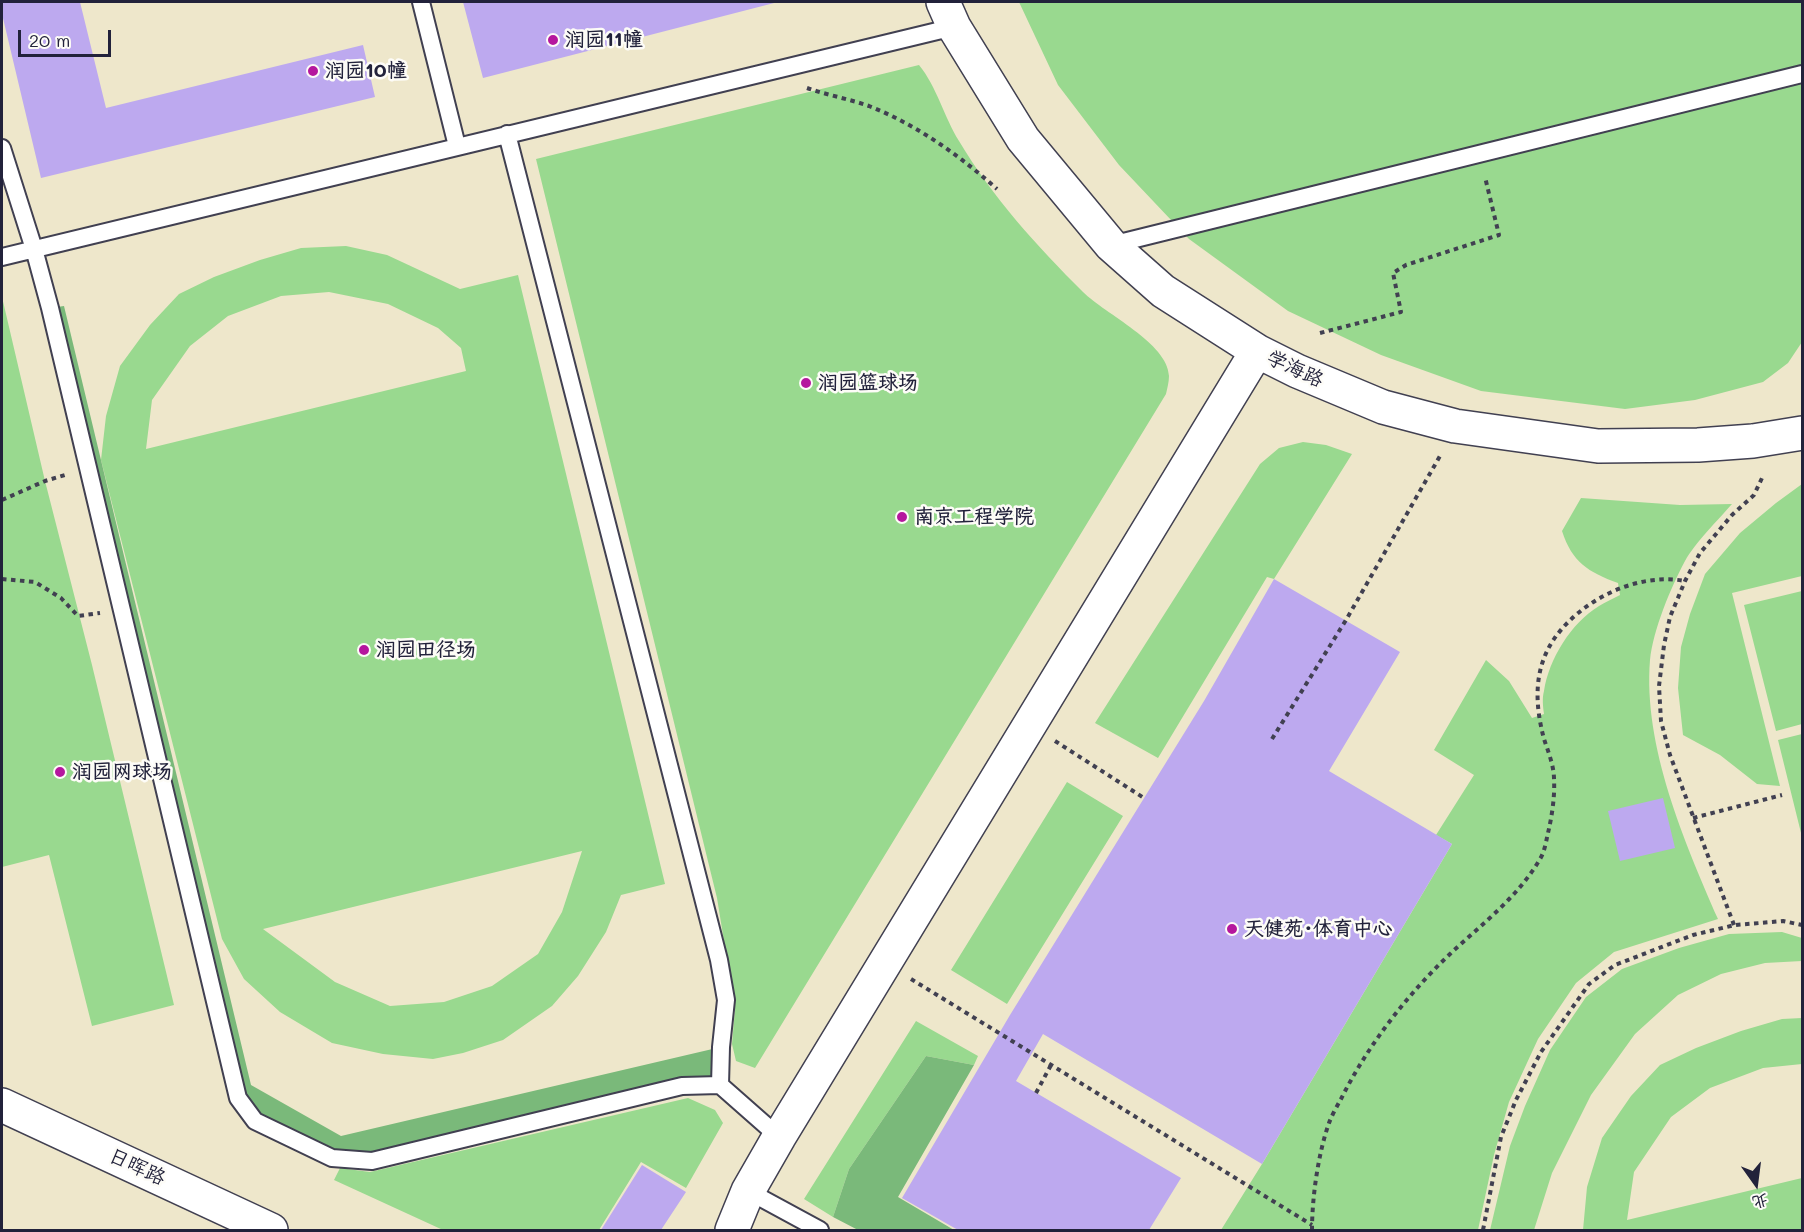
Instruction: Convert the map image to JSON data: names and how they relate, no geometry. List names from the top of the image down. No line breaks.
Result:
{"streets":{"street":["学海路","日晖路"]},"places":["润园11幢","润园10幢","润园篮球场","南京工程学院","润园田径场","润园网球场","天健苑·体育中心"],"scale_bar":"20 m","north":"bottom"}
